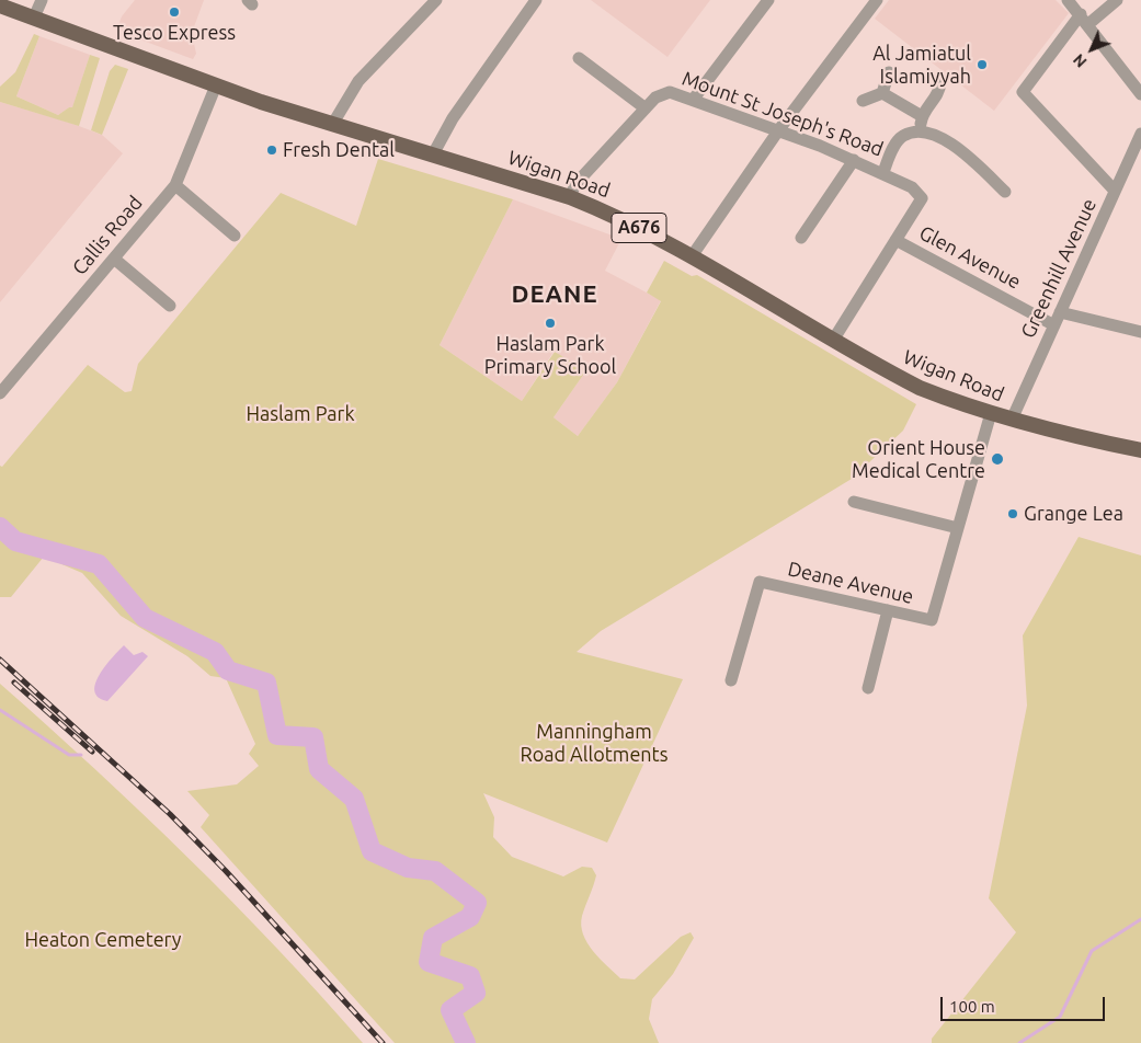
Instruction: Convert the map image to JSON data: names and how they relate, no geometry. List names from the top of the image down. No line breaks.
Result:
{"streets":{"main road":["Wigan Road","A676"],"street":["Mount St Joseph's Road","Callis Road","Glen Avenue","Greenhill Avenue","Deane Avenue"]},"crossings":[["Mount St Joseph's Road","Wigan Road"],["Mount St Joseph's Road","Glen Avenue"],["Wigan Road","A676"],["Wigan Road","Callis Road"],["Wigan Road","Greenhill Avenue"],["Glen Avenue","Greenhill Avenue"]],"districts":["DEANE"],"parks":["Haslam Park","Manningham Road Allotments","Heaton Cemetery"],"places":["Tesco Express","Al Jamiatul Islamiyyah","Fresh Dental","Haslam Park Primary School","Orient House Medical Centre","Grange Lea"],"scale_bar":"100 m","north":"bottom left"}
